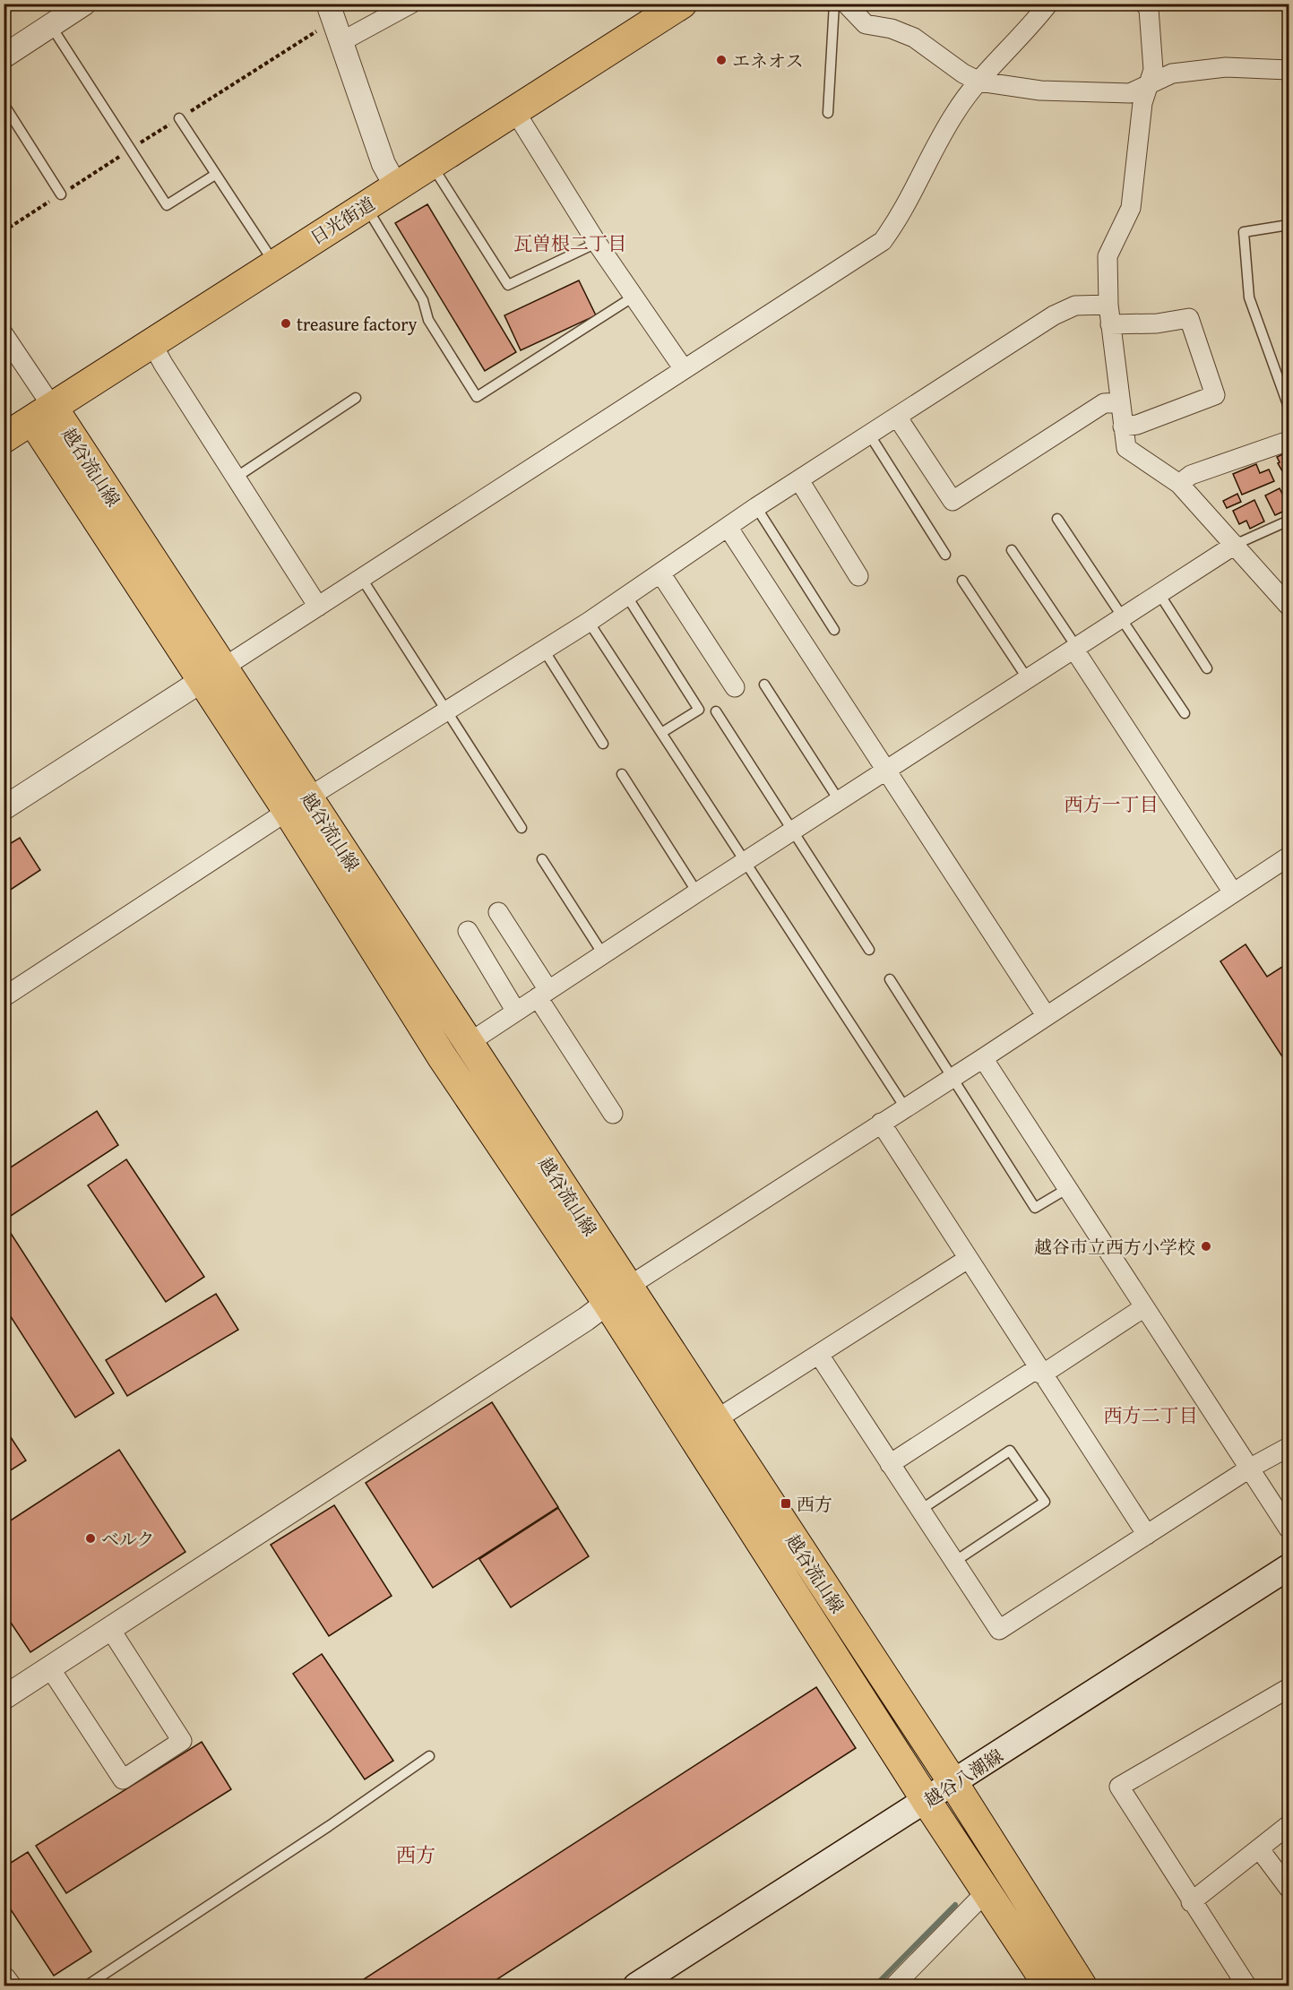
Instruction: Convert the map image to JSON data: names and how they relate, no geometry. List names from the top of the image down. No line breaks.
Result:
{"streets":{"main road":["日光街道","越谷流山線","越谷八潮線"]},"crossings":[["日光街道","越谷流山線"],["越谷流山線","越谷八潮線"]],"districts":["瓦曽根二丁目","西方一丁目","西方二丁目","西方"],"places":{"other":["エネオス","treasure factory","越谷市立西方小学校","ベルク"],"transit":["西方"]}}
